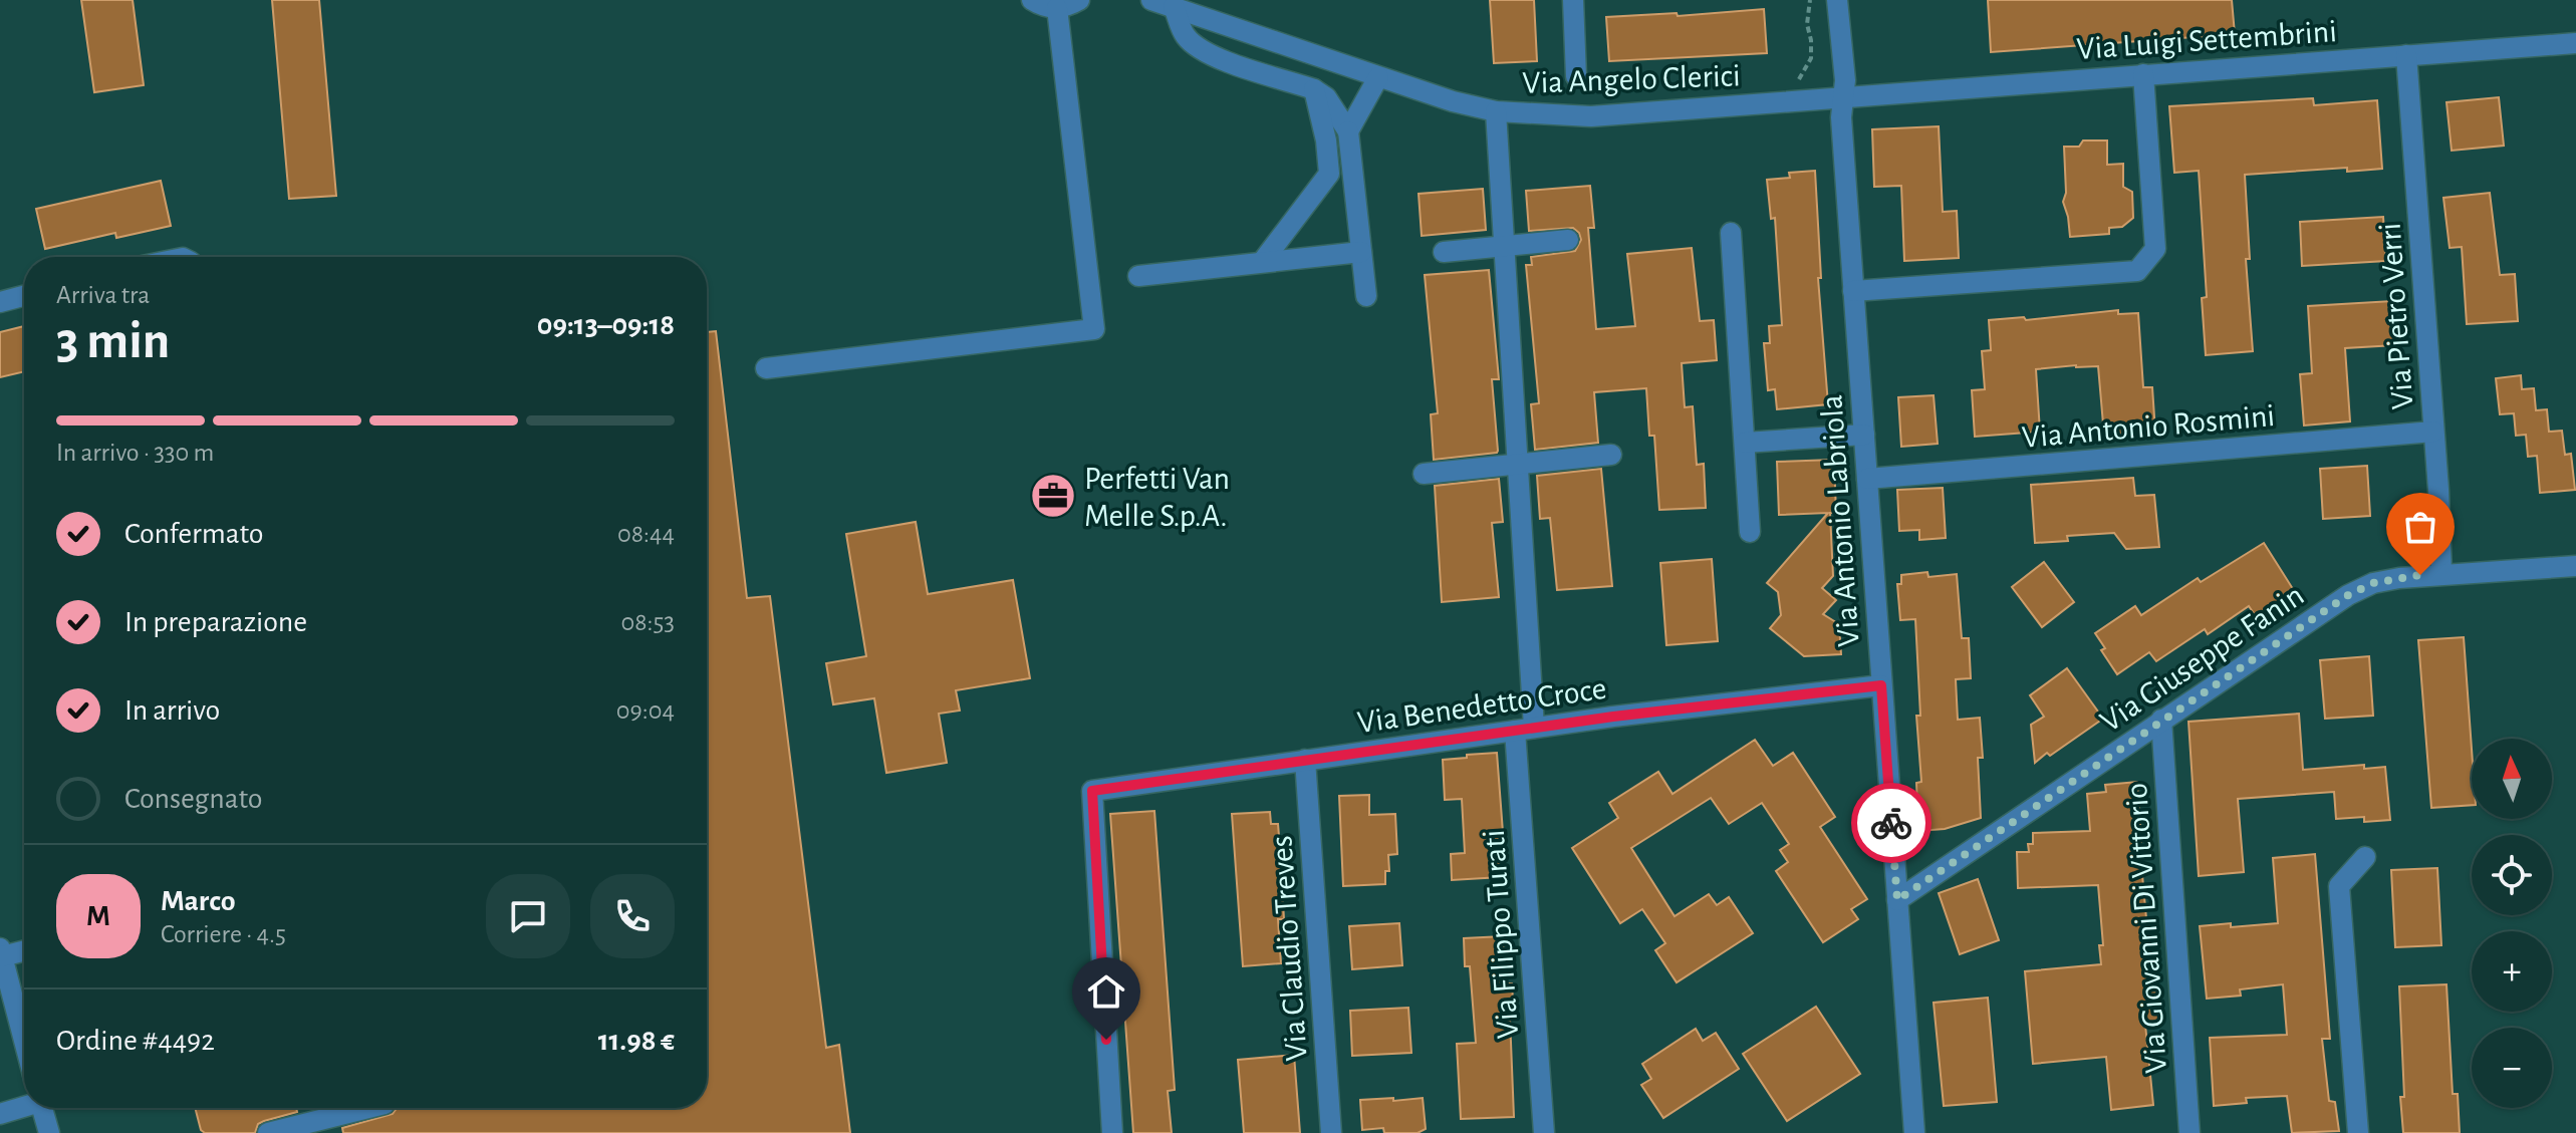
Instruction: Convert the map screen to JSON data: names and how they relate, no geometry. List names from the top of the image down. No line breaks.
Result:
{"streets":{"street":["Via Luigi Settembrini","Via Angelo Clerici","Via Pietro Verri","Via Antonio Rosmini","Via Antonio Labriola","Via Giuseppe Fanin","Via Benedetto Croce","Via Giovanni Di Vittorio","Via Filippo Turati","Via Claudio Treves"]},"crossings":[["Via Luigi Settembrini","Via Angelo Clerici"],["Via Luigi Settembrini","Via Pietro Verri"],["Via Luigi Settembrini","Via Antonio Labriola"],["Via Angelo Clerici","Via Antonio Labriola"],["Via Angelo Clerici","Via Filippo Turati"],["Via Pietro Verri","Via Antonio Rosmini"],["Via Pietro Verri","Via Giuseppe Fanin"],["Via Antonio Rosmini","Via Antonio Labriola"],["Via Antonio Labriola","Via Giuseppe Fanin"],["Via Antonio Labriola","Via Benedetto Croce"],["Via Giuseppe Fanin","Via Giovanni Di Vittorio"],["Via Benedetto Croce","Via Filippo Turati"],["Via Benedetto Croce","Via Claudio Treves"]],"places":{"office":["Perfetti Van Melle S.p.A."]},"north":"top","page":{"heading":["3 min","Arriva tra","09:13–09:18"],"panel":["Marco","Corriere · 4.5","Ordine #4492","11.98 €"],"bar":"In arrivo · 330 m","list":[["Confermato","08:44"],["In preparazione","08:53"],["In arrivo","09:04"],"Consegnato"],"map_buttons":["+","−"],"round":"M"}}
